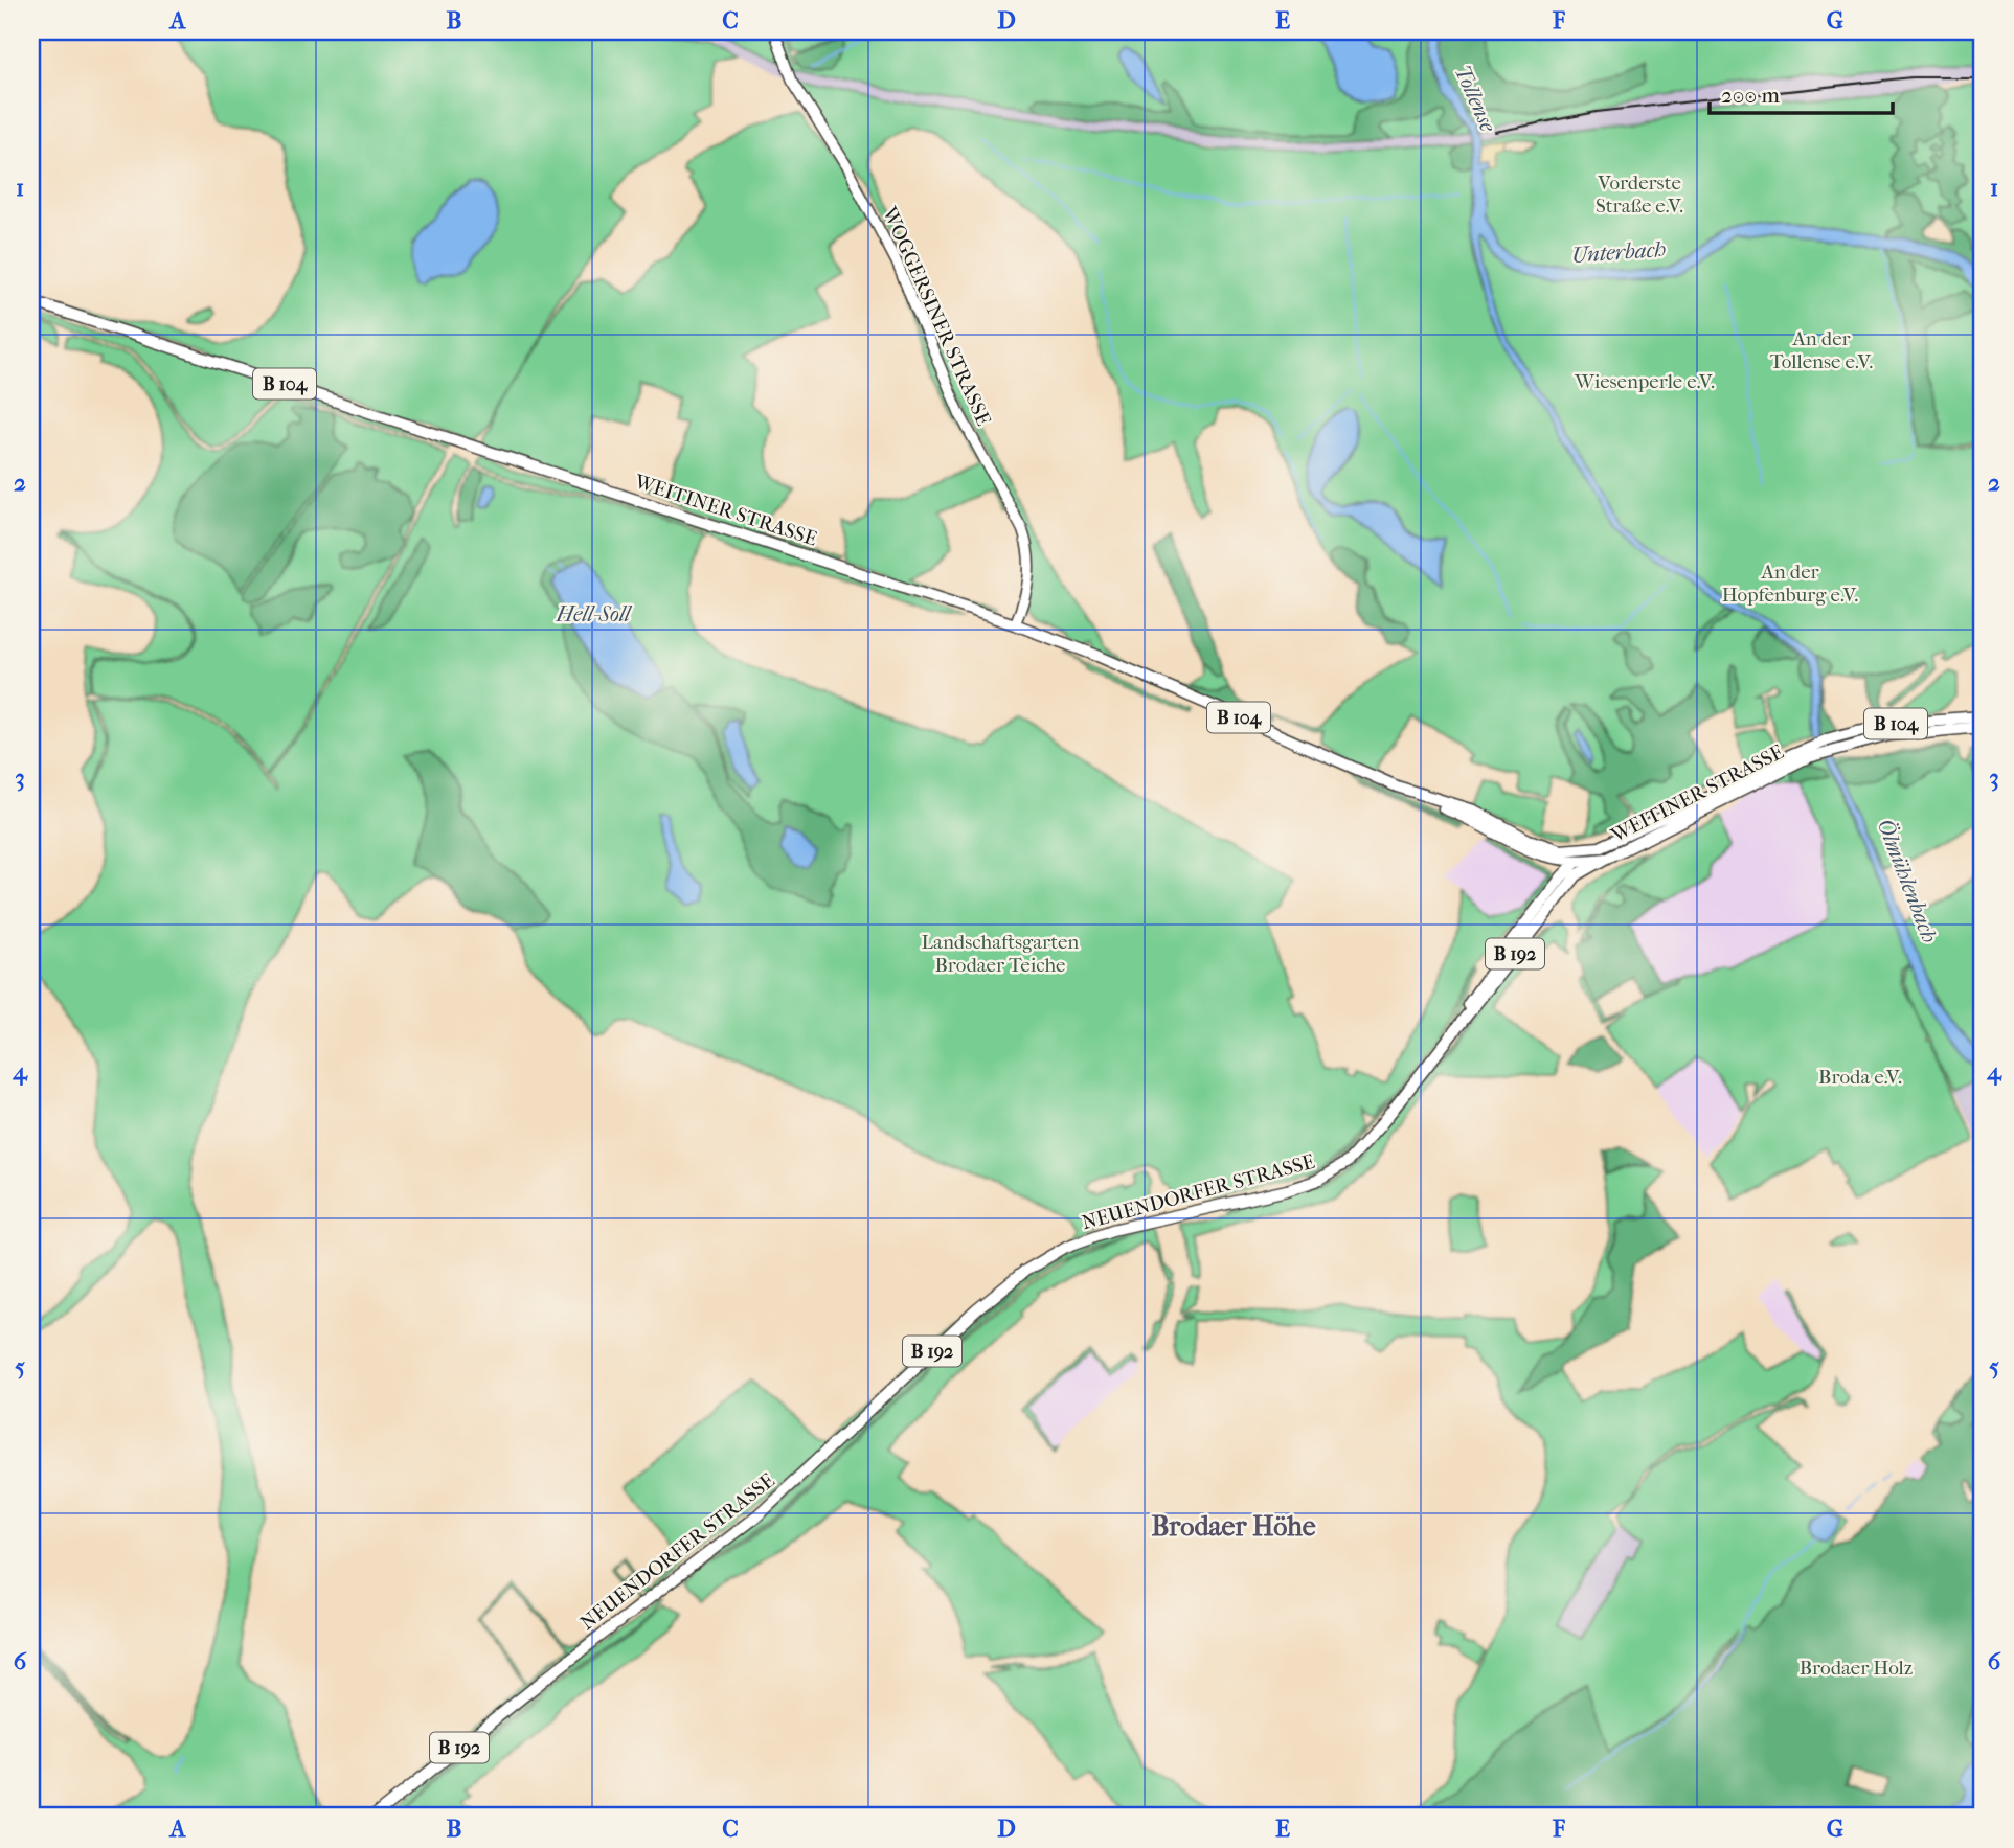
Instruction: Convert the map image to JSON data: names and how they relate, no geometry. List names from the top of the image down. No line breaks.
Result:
{"streets":{"main road":["WOGGERSINER STRASSE","B 104","WEITINER STRASSE","B 192","NEUENDORFER STRASSE"]},"crossings":[["WOGGERSINER STRASSE","WEITINER STRASSE"],["WEITINER STRASSE","NEUENDORFER STRASSE"]],"districts":["Brodaer Höhe"],"water":["Tollense","Unterbach","Hell-Soll","Ölmühlenbach"],"parks":["Vorderste Straße e.V.","An der Tollense e.V.","Wiesenperle e.V.","An der Hopfenburg e.V.","Landschaftsgarten Brodaer Teiche","Broda e.V.","Brodaer Holz"],"scale_bar":"200 m","grid":{"columns":["A","B","C","D","E","F","G"],"rows":["1","2","3","4","5","6"]}}
